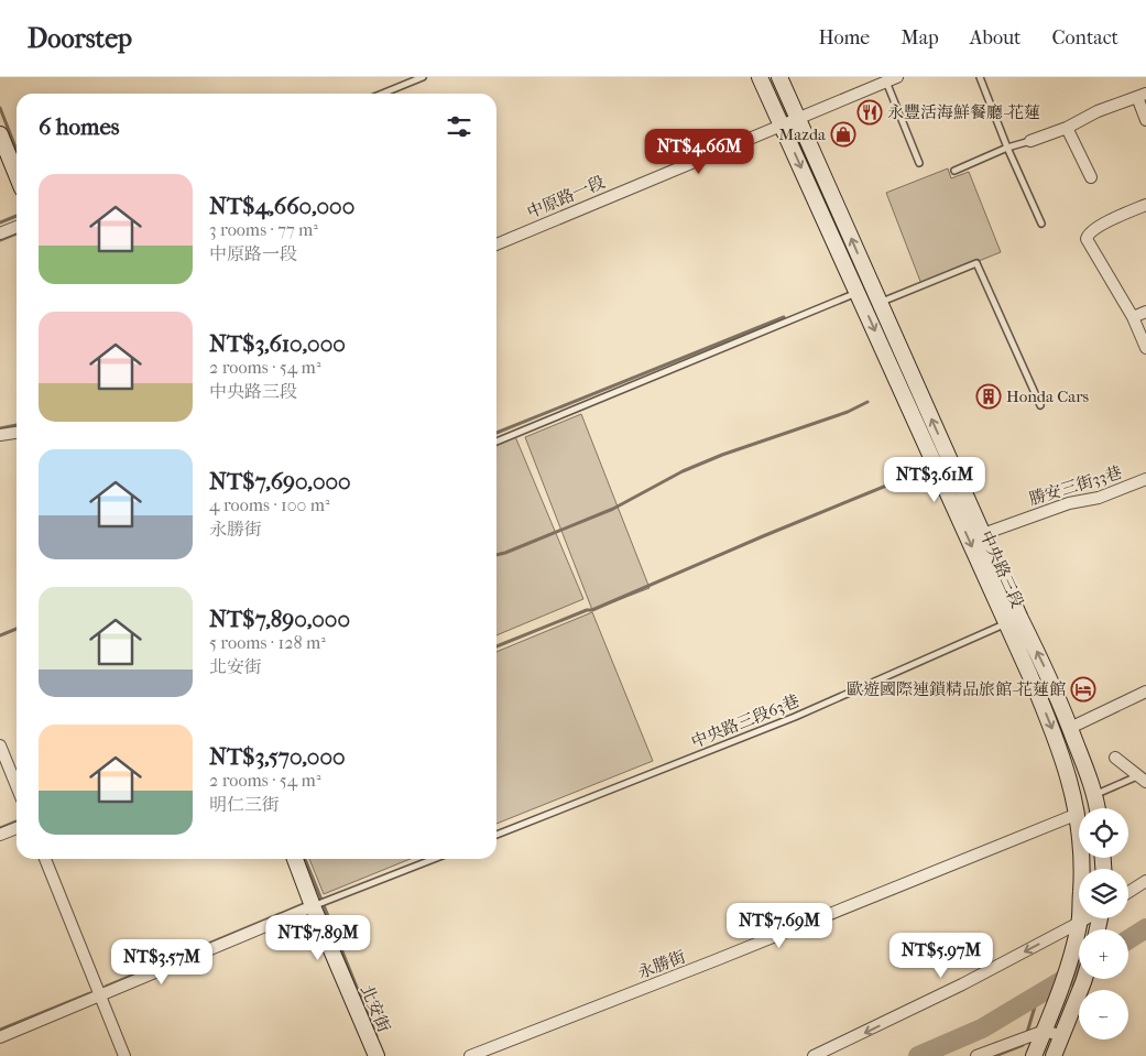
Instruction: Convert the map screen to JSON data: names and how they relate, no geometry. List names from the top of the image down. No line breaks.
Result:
{"streets":{"street":["中原路一段","勝安三街33巷","中央路三段","永勝街","北安街"],"lane":["中央路三段63巷"]},"crossings":[["中原路一段","中央路三段"],["勝安三街33巷","中央路三段"],["中央路三段","中央路三段63巷"],["中央路三段","永勝街"]],"places":{"restaurant":["永豐活海鮮餐廳-花蓮"],"shop":["Mazda"],"building":["Honda Cars"],"hotel":["歐遊國際連鎖精品旅館-花蓮館"]},"page":{"header":"Doorstep","nav":["Home","Map","About","Contact"],"heading":"6 homes","price":["NT$4.66M","NT$3.61M","NT$7.69M","NT$7.89M","NT$5.97M","NT$3.57M"],"list":[{"name":"NT$4,660,000","note":"3 rooms · 77 m² · 中原路一段"},{"name":"NT$3,610,000","note":"2 rooms · 54 m² · 中央路三段"},{"name":"NT$7,690,000","note":"4 rooms · 100 m² · 永勝街"},{"name":"NT$7,890,000","note":"5 rooms · 128 m² · 北安街"},{"name":"NT$3,570,000","note":"2 rooms · 54 m² · 明仁三街"}],"map_buttons":["+","−"]}}
